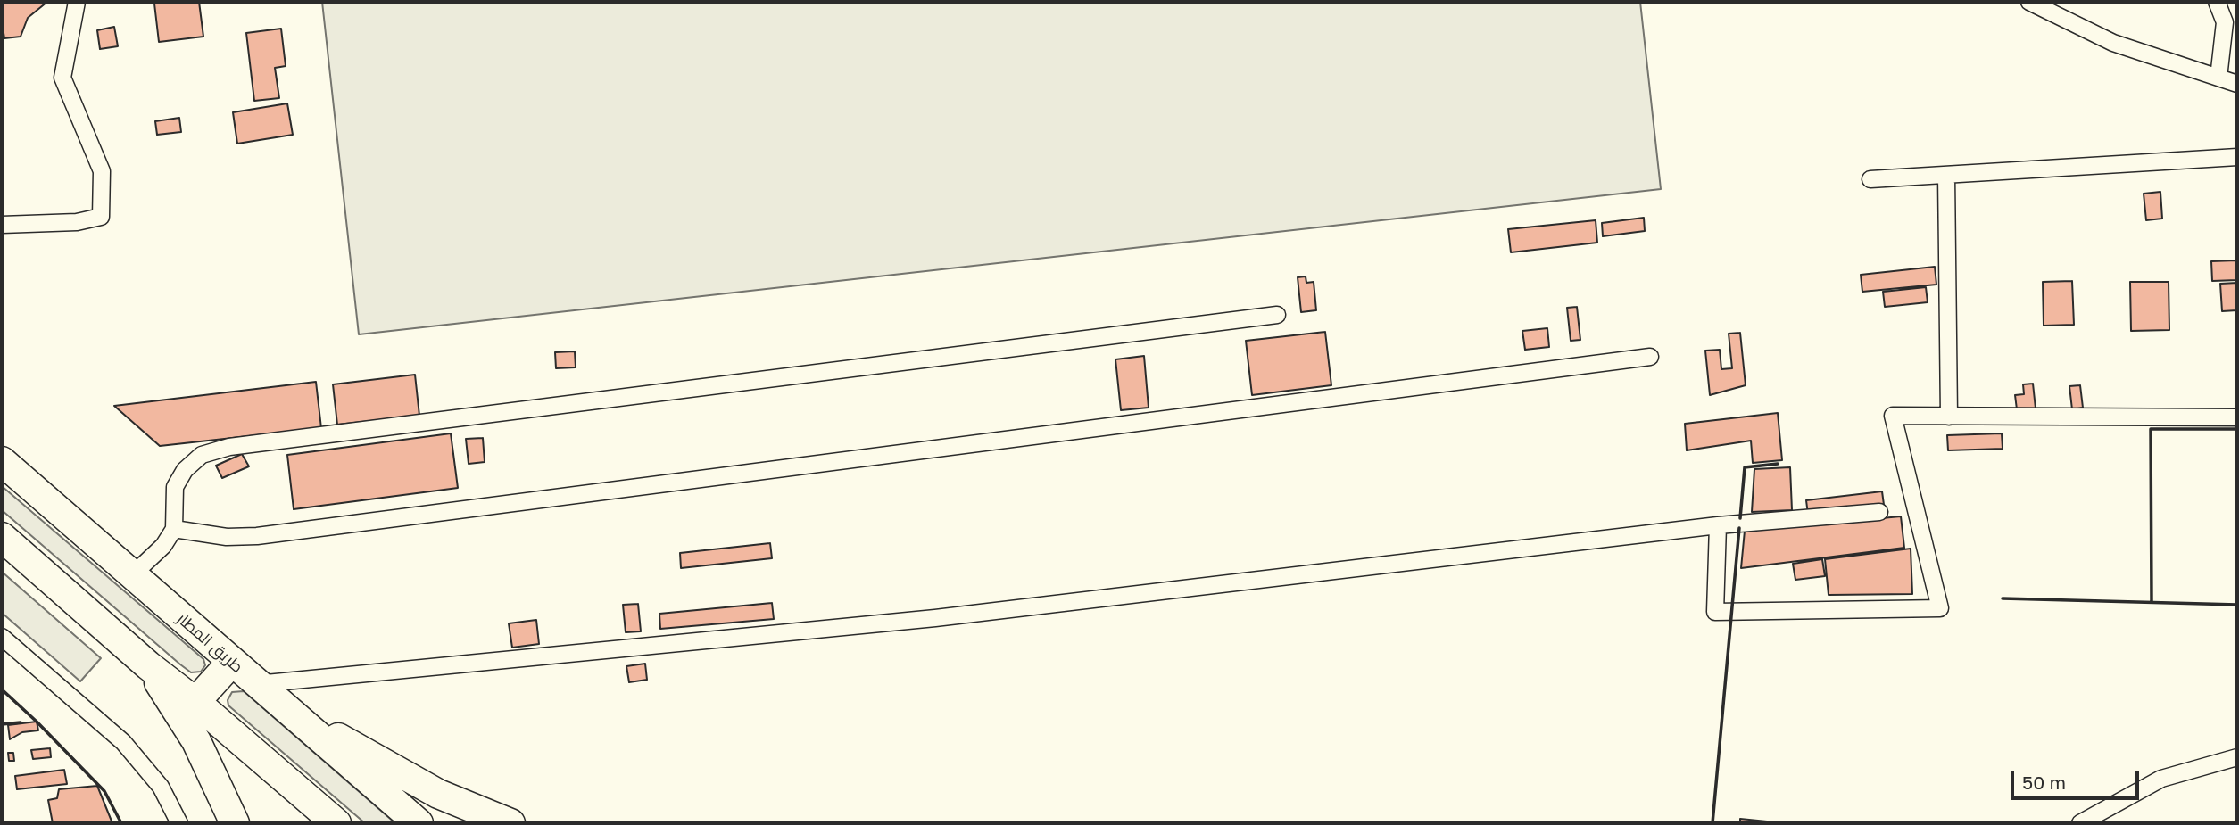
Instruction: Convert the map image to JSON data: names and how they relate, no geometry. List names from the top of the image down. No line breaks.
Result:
{"streets":{"highway":["طريق المطار"]},"scale_bar":"50 m"}
